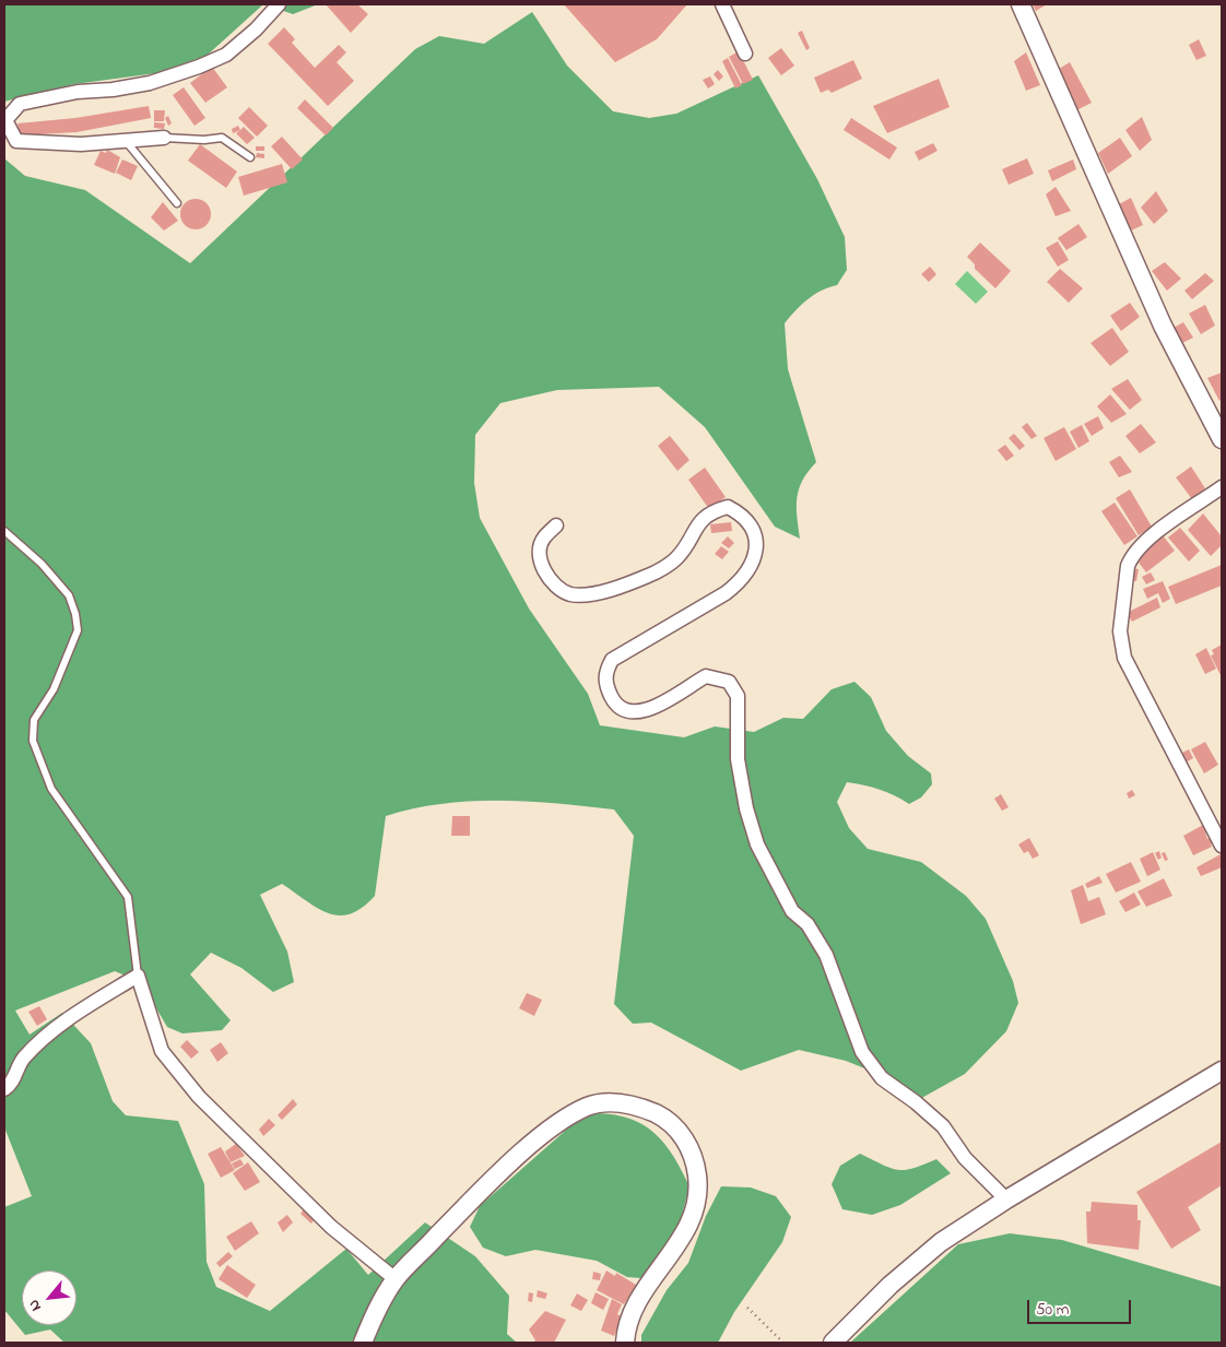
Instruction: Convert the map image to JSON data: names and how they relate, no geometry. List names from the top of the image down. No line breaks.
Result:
{"scale_bar":"50 m","north":"bottom left"}
